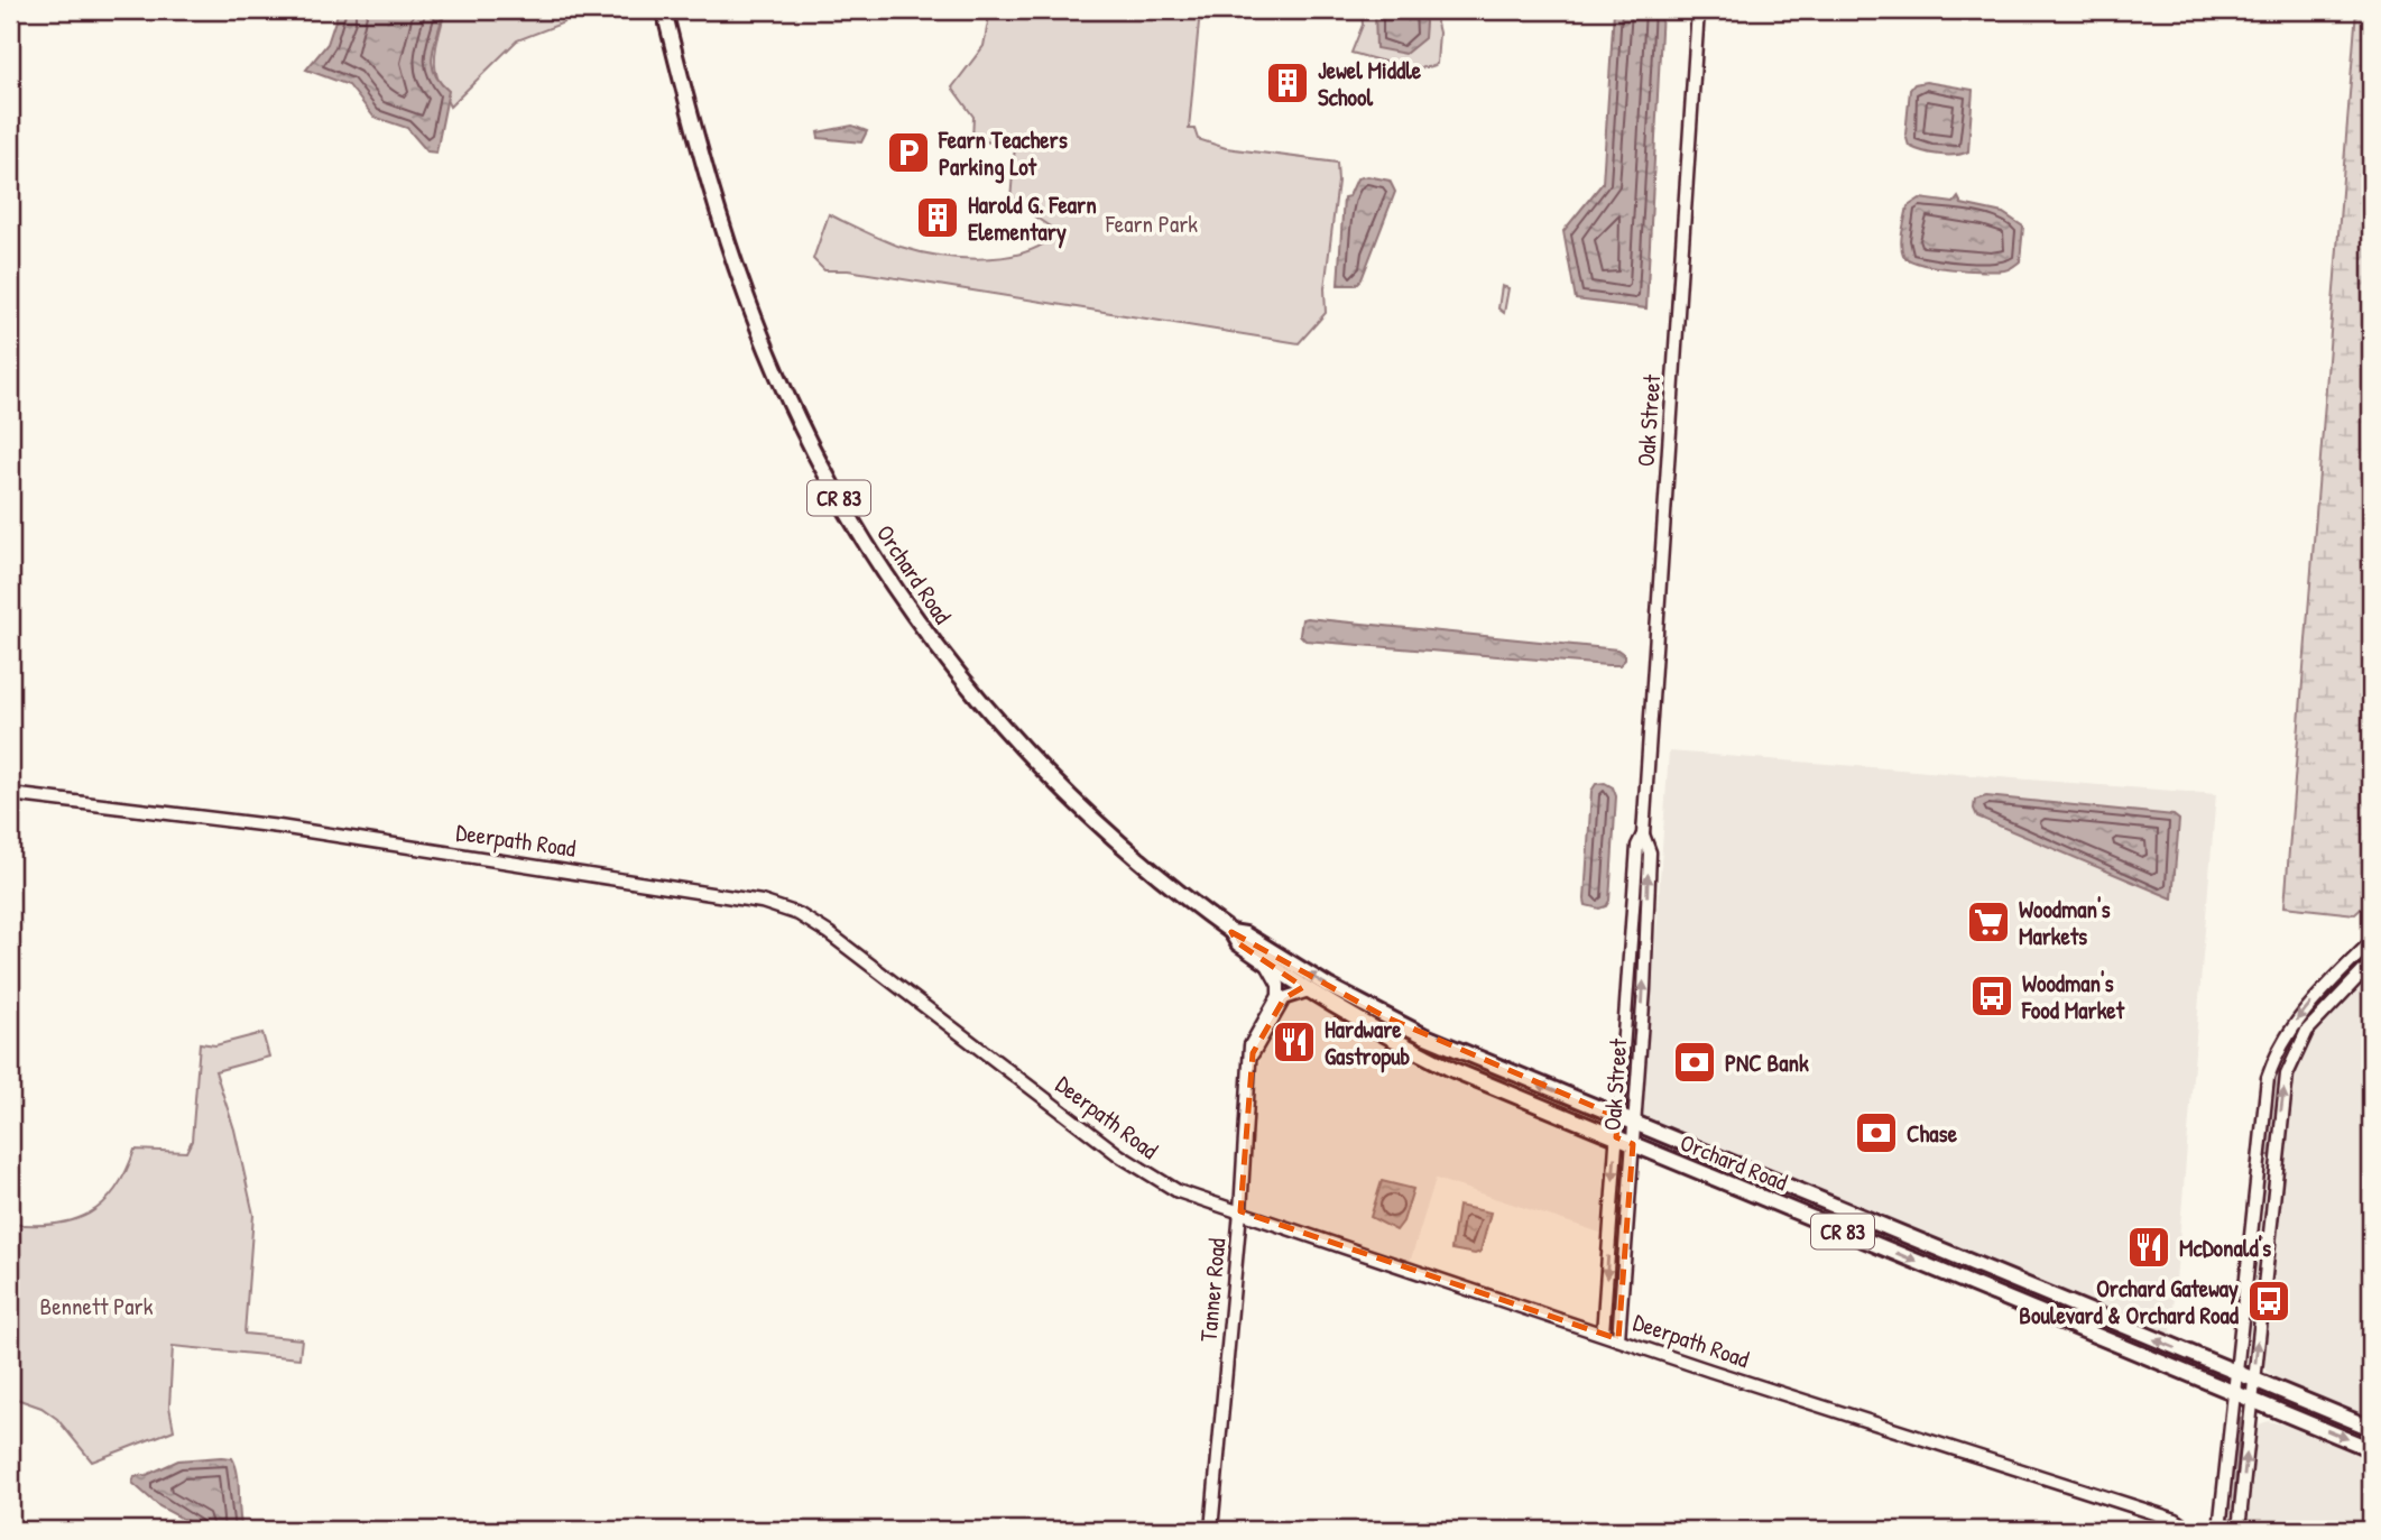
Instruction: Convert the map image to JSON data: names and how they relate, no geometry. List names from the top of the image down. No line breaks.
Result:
{"streets":{"main road":["CR 83","Orchard Road"],"street":["Oak Street","Deerpath Road","Tanner Road"]},"crossings":[["Oak Street","Orchard Road"],["Oak Street","Deerpath Road"],["Orchard Road","Tanner Road"],["Deerpath Road","Tanner Road"]],"parks":["Fearn Park","Bennett Park"],"places":{"building":["Jewel Middle School","Harold G. Fearn Elementary"],"parking":["Fearn Teachers Parking Lot"],"supermarket":["Woodman's Markets"],"bus stop":["Woodman's Food Market","Orchard Gateway Boulevard & Orchard Road"],"restaurant":["Hardware Gastropub","McDonald's"],"bank":["PNC Bank","Chase"]}}
